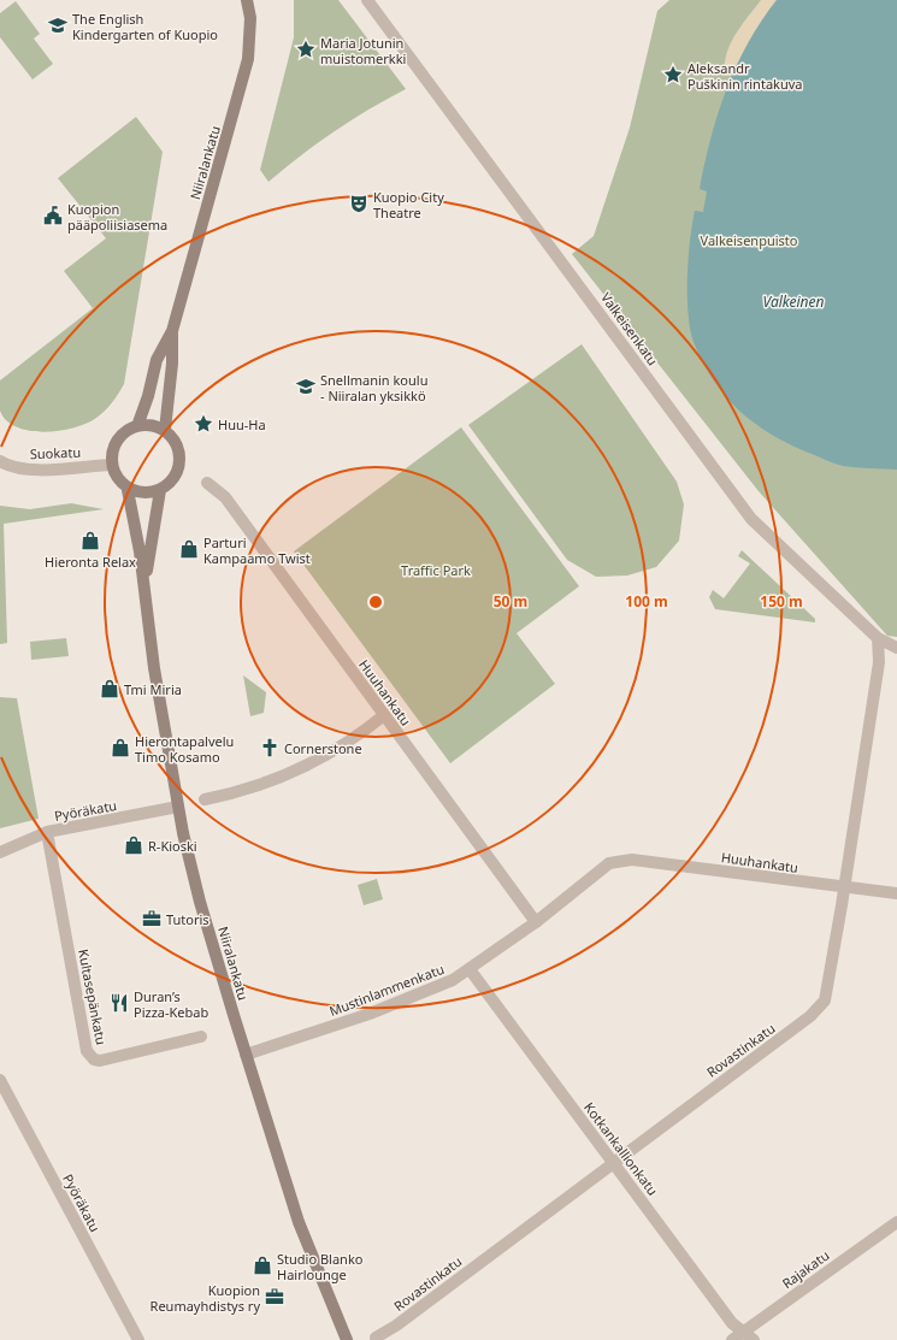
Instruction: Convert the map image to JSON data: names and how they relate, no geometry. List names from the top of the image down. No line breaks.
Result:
{"streets":{"main road":["Niiralankatu"],"street":["Valkeisenkatu","Suokatu","Huuhankatu","Pyöräkatu","Mustinlammenkatu","Kultasepänkatu","Rovastinkatu","Kotkankallionkatu","Rajakatu"]},"crossings":[["Niiralankatu","Suokatu"],["Niiralankatu","Pyöräkatu"],["Niiralankatu","Mustinlammenkatu"],["Valkeisenkatu","Rovastinkatu"],["Huuhankatu","Mustinlammenkatu"],["Huuhankatu","Rovastinkatu"],["Pyöräkatu","Kultasepänkatu"],["Mustinlammenkatu","Kotkankallionkatu"],["Rovastinkatu","Kotkankallionkatu"],["Kotkankallionkatu","Rajakatu"]],"water":["Valkeinen"],"parks":["Valkeisenpuisto","Traffic Park"],"places":{"school or university":["The English Kindergarten of Kuopio","Snellmanin koulu - Niiralan yksikkö"],"place":["Maria Jotunin muistomerkki","Aleksandr Puškinin rintakuva","Huu-Ha"],"theatre":["Kuopio City Theatre"],"public building":["Kuopion pääpoliisiasema"],"shop":["Hieronta Relax","Parturi Kampaamo Twist","Tmi Miria","Hierontapalvelu Timo Kosamo","R-Kioski","Studio Blanko Hairlounge"],"church":["Cornerstone"],"office":["Tutoris","Kuopion Reumayhdistys ry"],"restaurant":["Duran’s Pizza-Kebab"]},"rings":["50 m","100 m","150 m"]}
